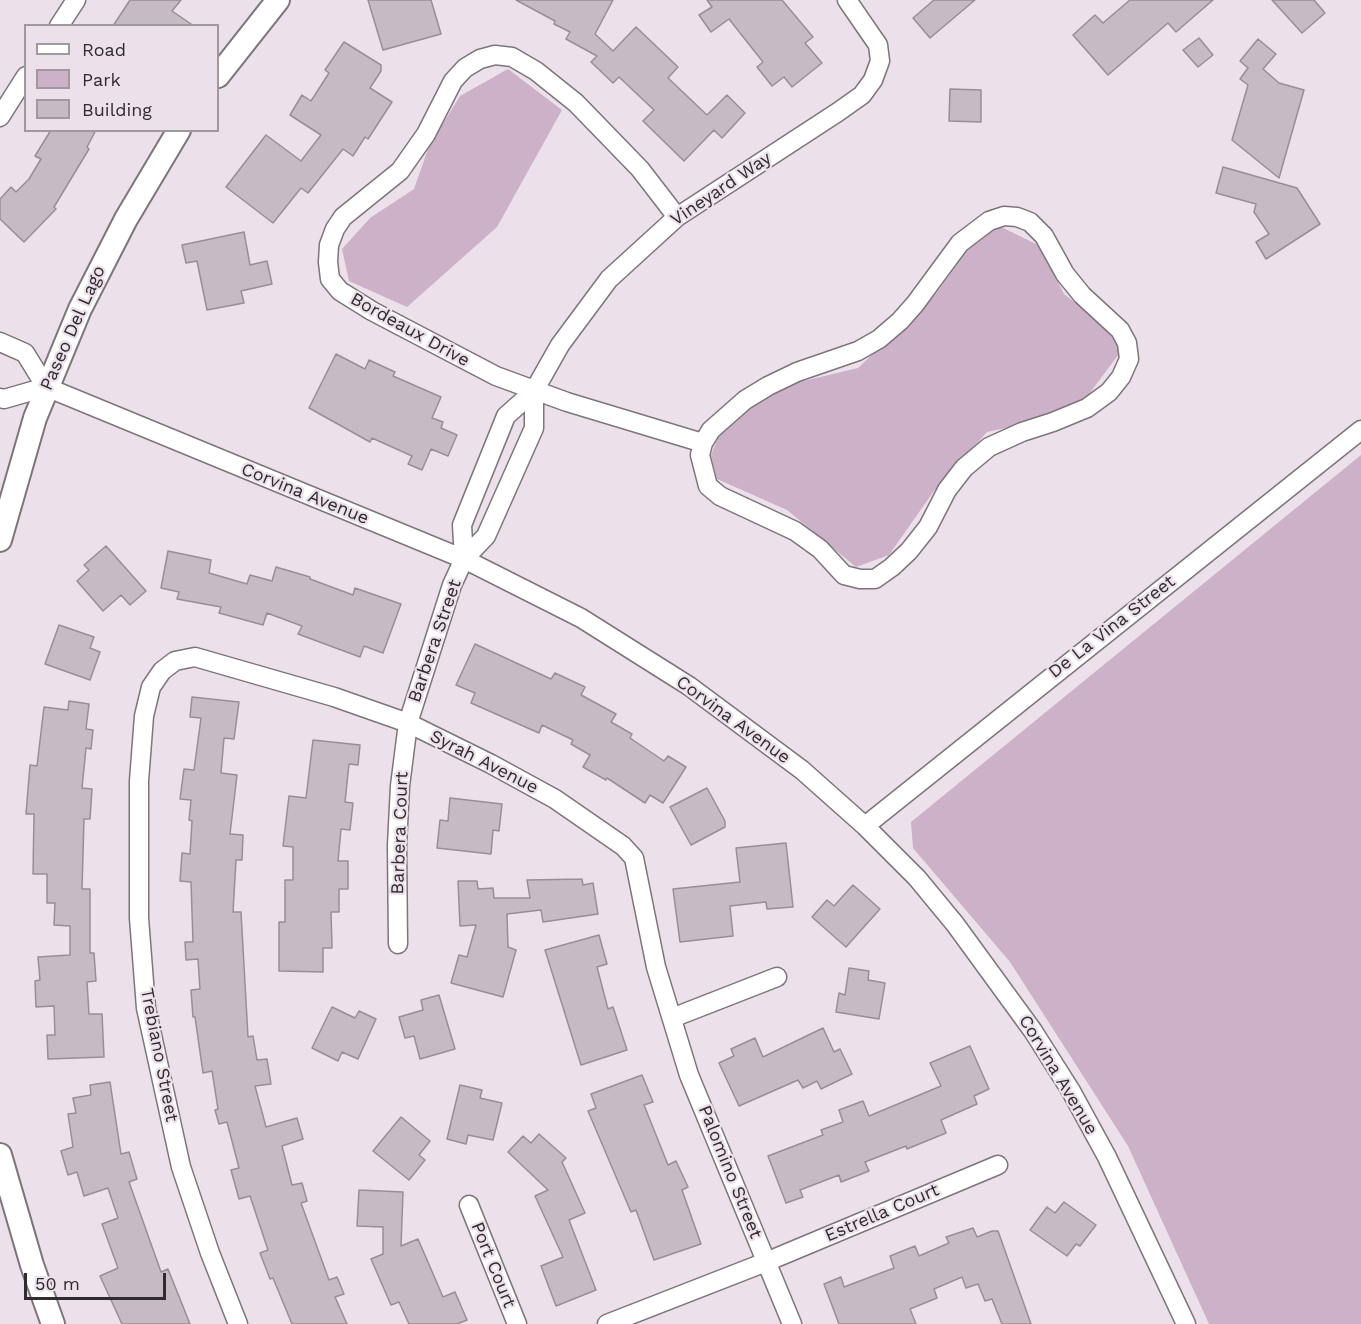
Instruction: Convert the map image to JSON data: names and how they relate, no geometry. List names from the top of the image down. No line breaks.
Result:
{"streets":{"street":["Vineyard Way","Paseo Del Lago","Bordeaux Drive","Corvina Avenue","De La Vina Street","Barbera Street","Syrah Avenue","Barbera Court","Trebiano Street","Palomino Street","Estrella Court","Port Court"]},"crossings":[["Vineyard Way","Bordeaux Drive"],["Vineyard Way","Corvina Avenue"],["Vineyard Way","Barbera Street"],["Paseo Del Lago","Corvina Avenue"],["Corvina Avenue","De La Vina Street"],["Corvina Avenue","Barbera Street"],["Barbera Street","Syrah Avenue"],["Barbera Street","Barbera Court"],["Syrah Avenue","Barbera Court"],["Syrah Avenue","Trebiano Street"],["Syrah Avenue","Palomino Street"],["Palomino Street","Estrella Court"]],"legend":["Road","Park","Building"],"scale_bar":"50 m"}
